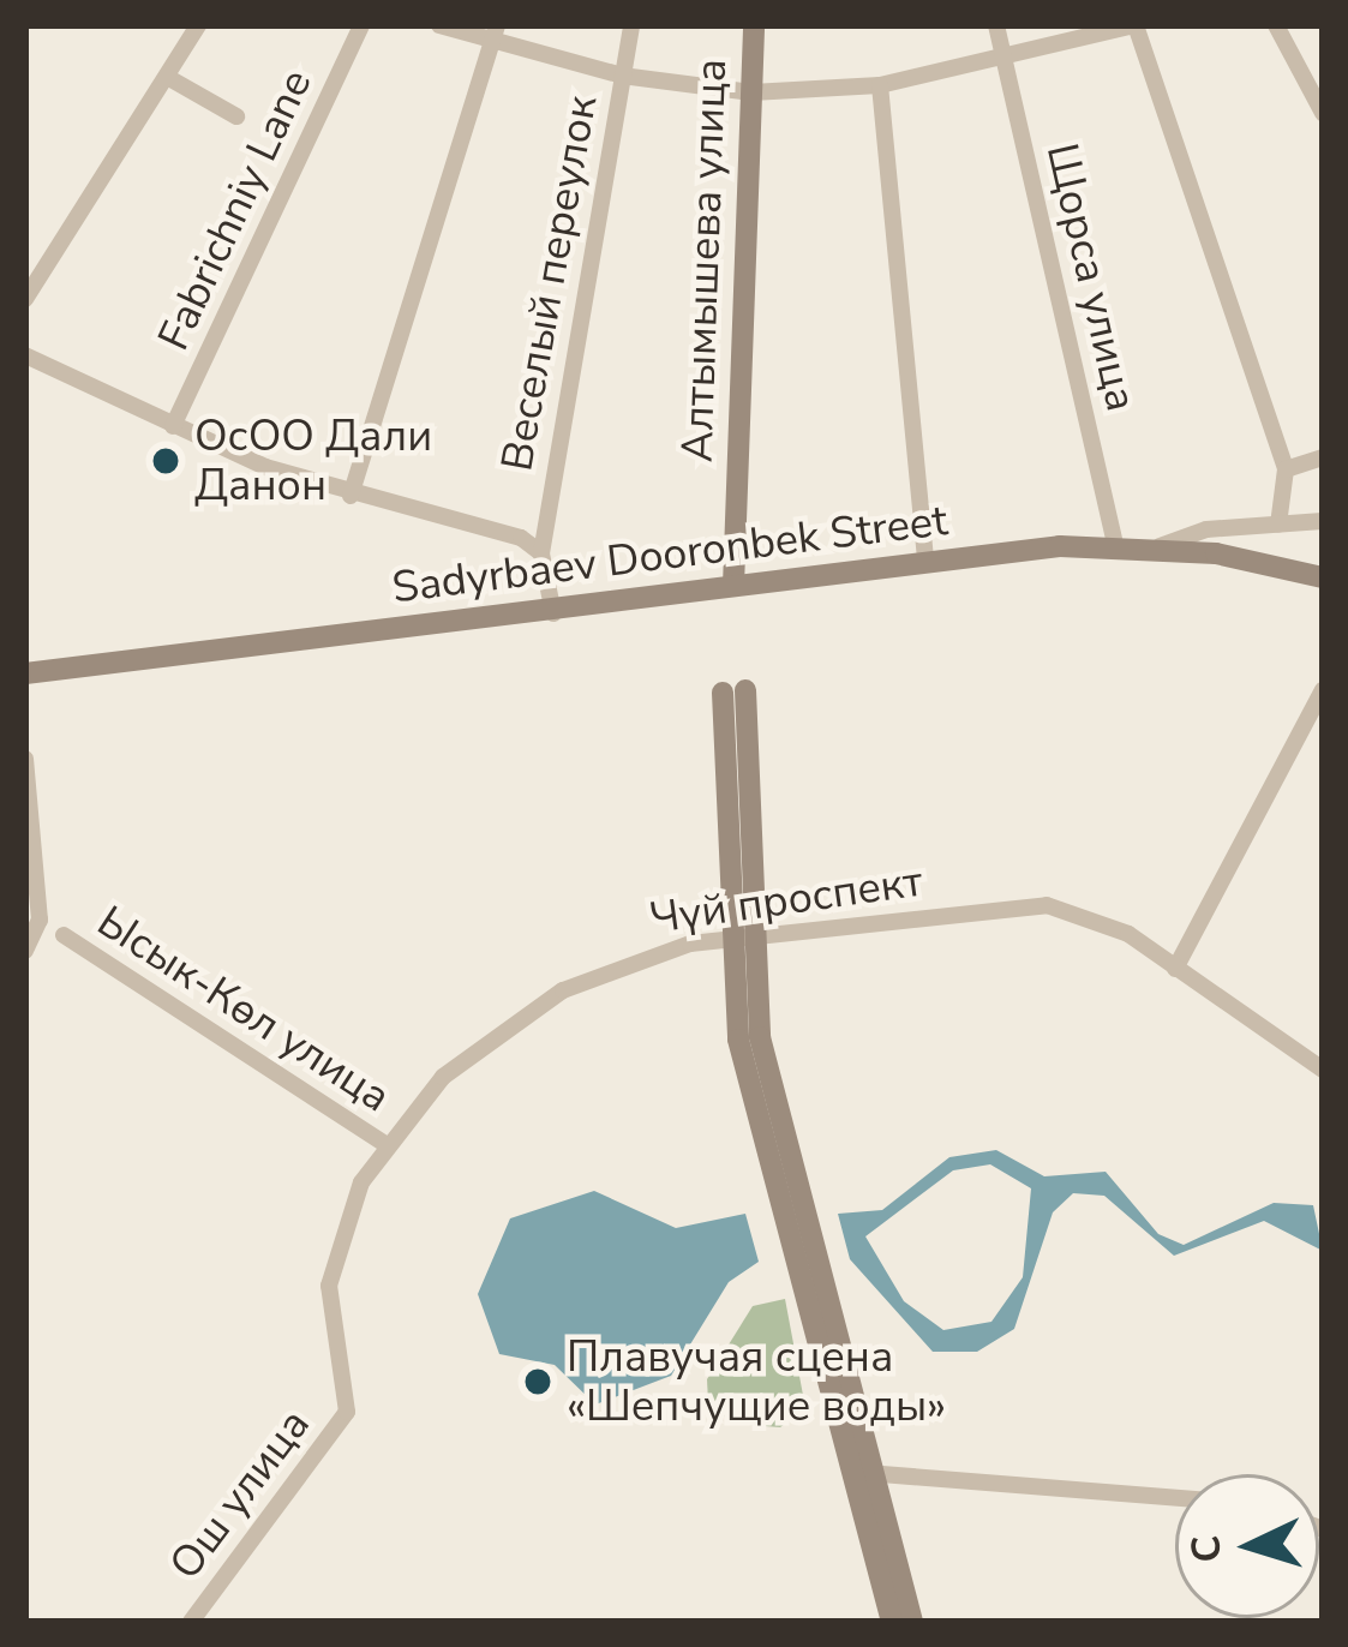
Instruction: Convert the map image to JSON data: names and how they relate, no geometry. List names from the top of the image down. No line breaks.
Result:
{"streets":{"main road":["Алтымышева улица","Sadyrbaev Dooronbek Street"],"street":["Fabrichniy Lane","Щорса улица","Веселый переулок","Чүй проспект","Ысык-Көл улица","Ош улица"]},"crossings":[["Алтымышева улица","Sadyrbaev Dooronbek Street"],["Щорса улица","Sadyrbaev Dooronbek Street"],["Чүй проспект","Ысык-Көл улица"],["Чүй проспект","Ош улица"]],"places":["ОсОО Дали Данон","Плавучая сцена «Шепчущие воды»"],"north":"left"}
